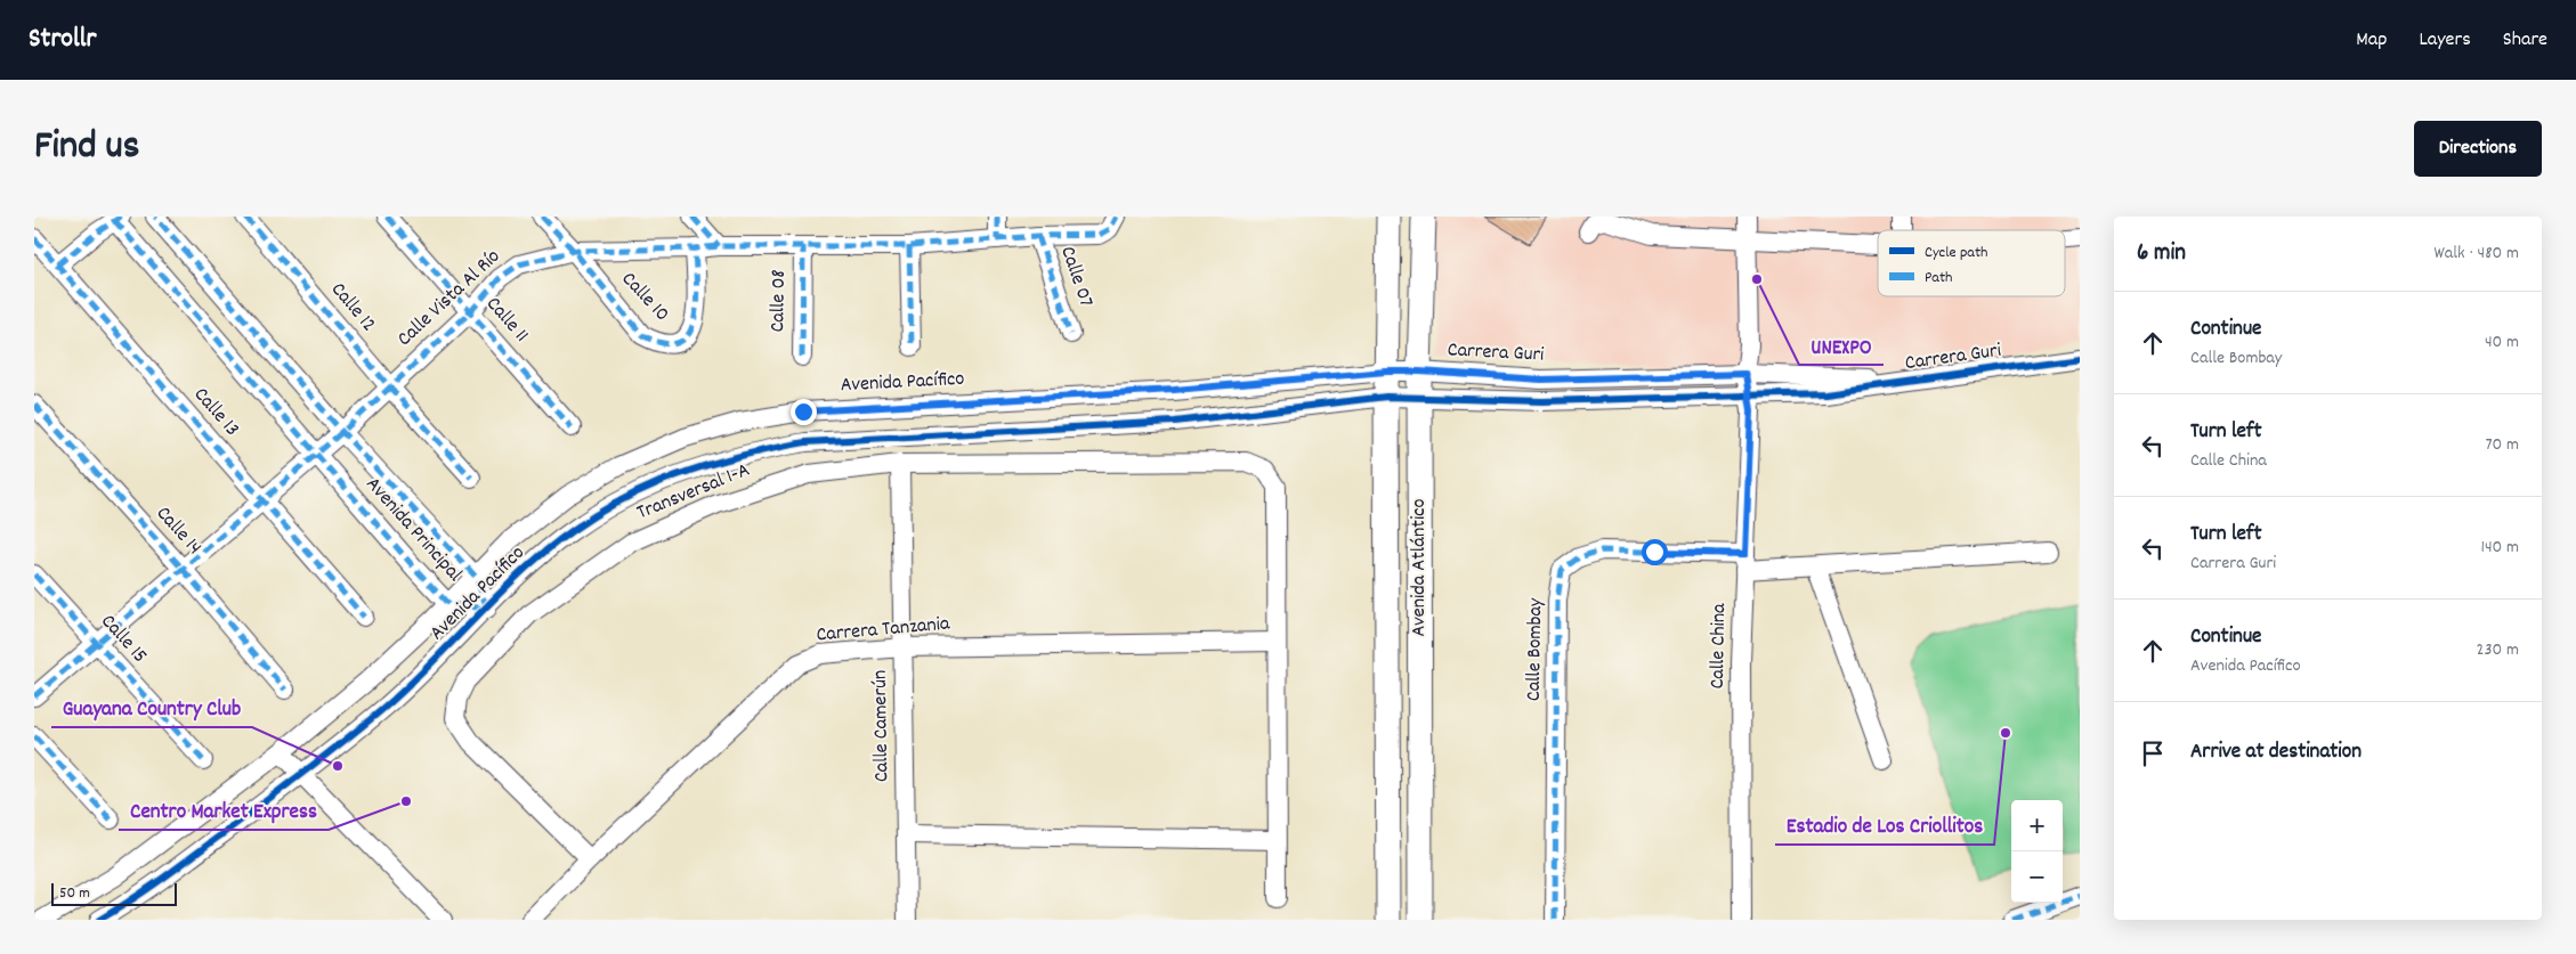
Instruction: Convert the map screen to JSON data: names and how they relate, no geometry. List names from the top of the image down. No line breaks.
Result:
{"streets":{"main road":["Avenida Atlántico"],"street":["Calle 07","Calle 10","Calle Vista Al Río","Calle 08","Calle 12","Calle 11","Carrera Guri","Avenida Pacífico","Calle 13","Transversal 1-A","Avenida Principal","Calle 14","Carrera Tanzania","Calle 15","Calle China","Calle Bombay","Calle Camerún"]},"crossings":[["Calle 07","Calle Vista Al Río"],["Calle 10","Calle Vista Al Río"],["Calle Vista Al Río","Calle 08"],["Calle Vista Al Río","Calle 12"],["Calle Vista Al Río","Calle 11"],["Calle Vista Al Río","Calle 13"],["Calle Vista Al Río","Avenida Principal"],["Calle Vista Al Río","Calle 14"],["Calle Vista Al Río","Calle 15"],["Carrera Guri","Avenida Pacífico"],["Carrera Guri","Avenida Atlántico"],["Carrera Guri","Calle China"],["Avenida Pacífico","Avenida Principal"],["Avenida Pacífico","Avenida Atlántico"],["Transversal 1-A","Carrera Tanzania"],["Transversal 1-A","Calle Camerún"],["Carrera Tanzania","Calle Camerún"],["Calle China","Calle Bombay"]],"places":["UNEXPO","Estadio de Los Criollitos","Guayana Country Club","Centro Market Express"],"legend":["Cycle path","Path"],"scale_bar":"50 m","page":{"header":"Strollr","nav":["Map","Layers","Share"],"title":"Find us","buttons":"Directions","heading":["6 min","Walk · 480 m"],"list":[["Continue","Calle Bombay","40 m"],["Turn left","Calle China","70 m"],["Turn left","Carrera Guri","140 m"],["Continue","Avenida Pacífico","230 m"],"Arrive at destination"],"map_buttons":["+","−"],"scale":"50 m"}}
